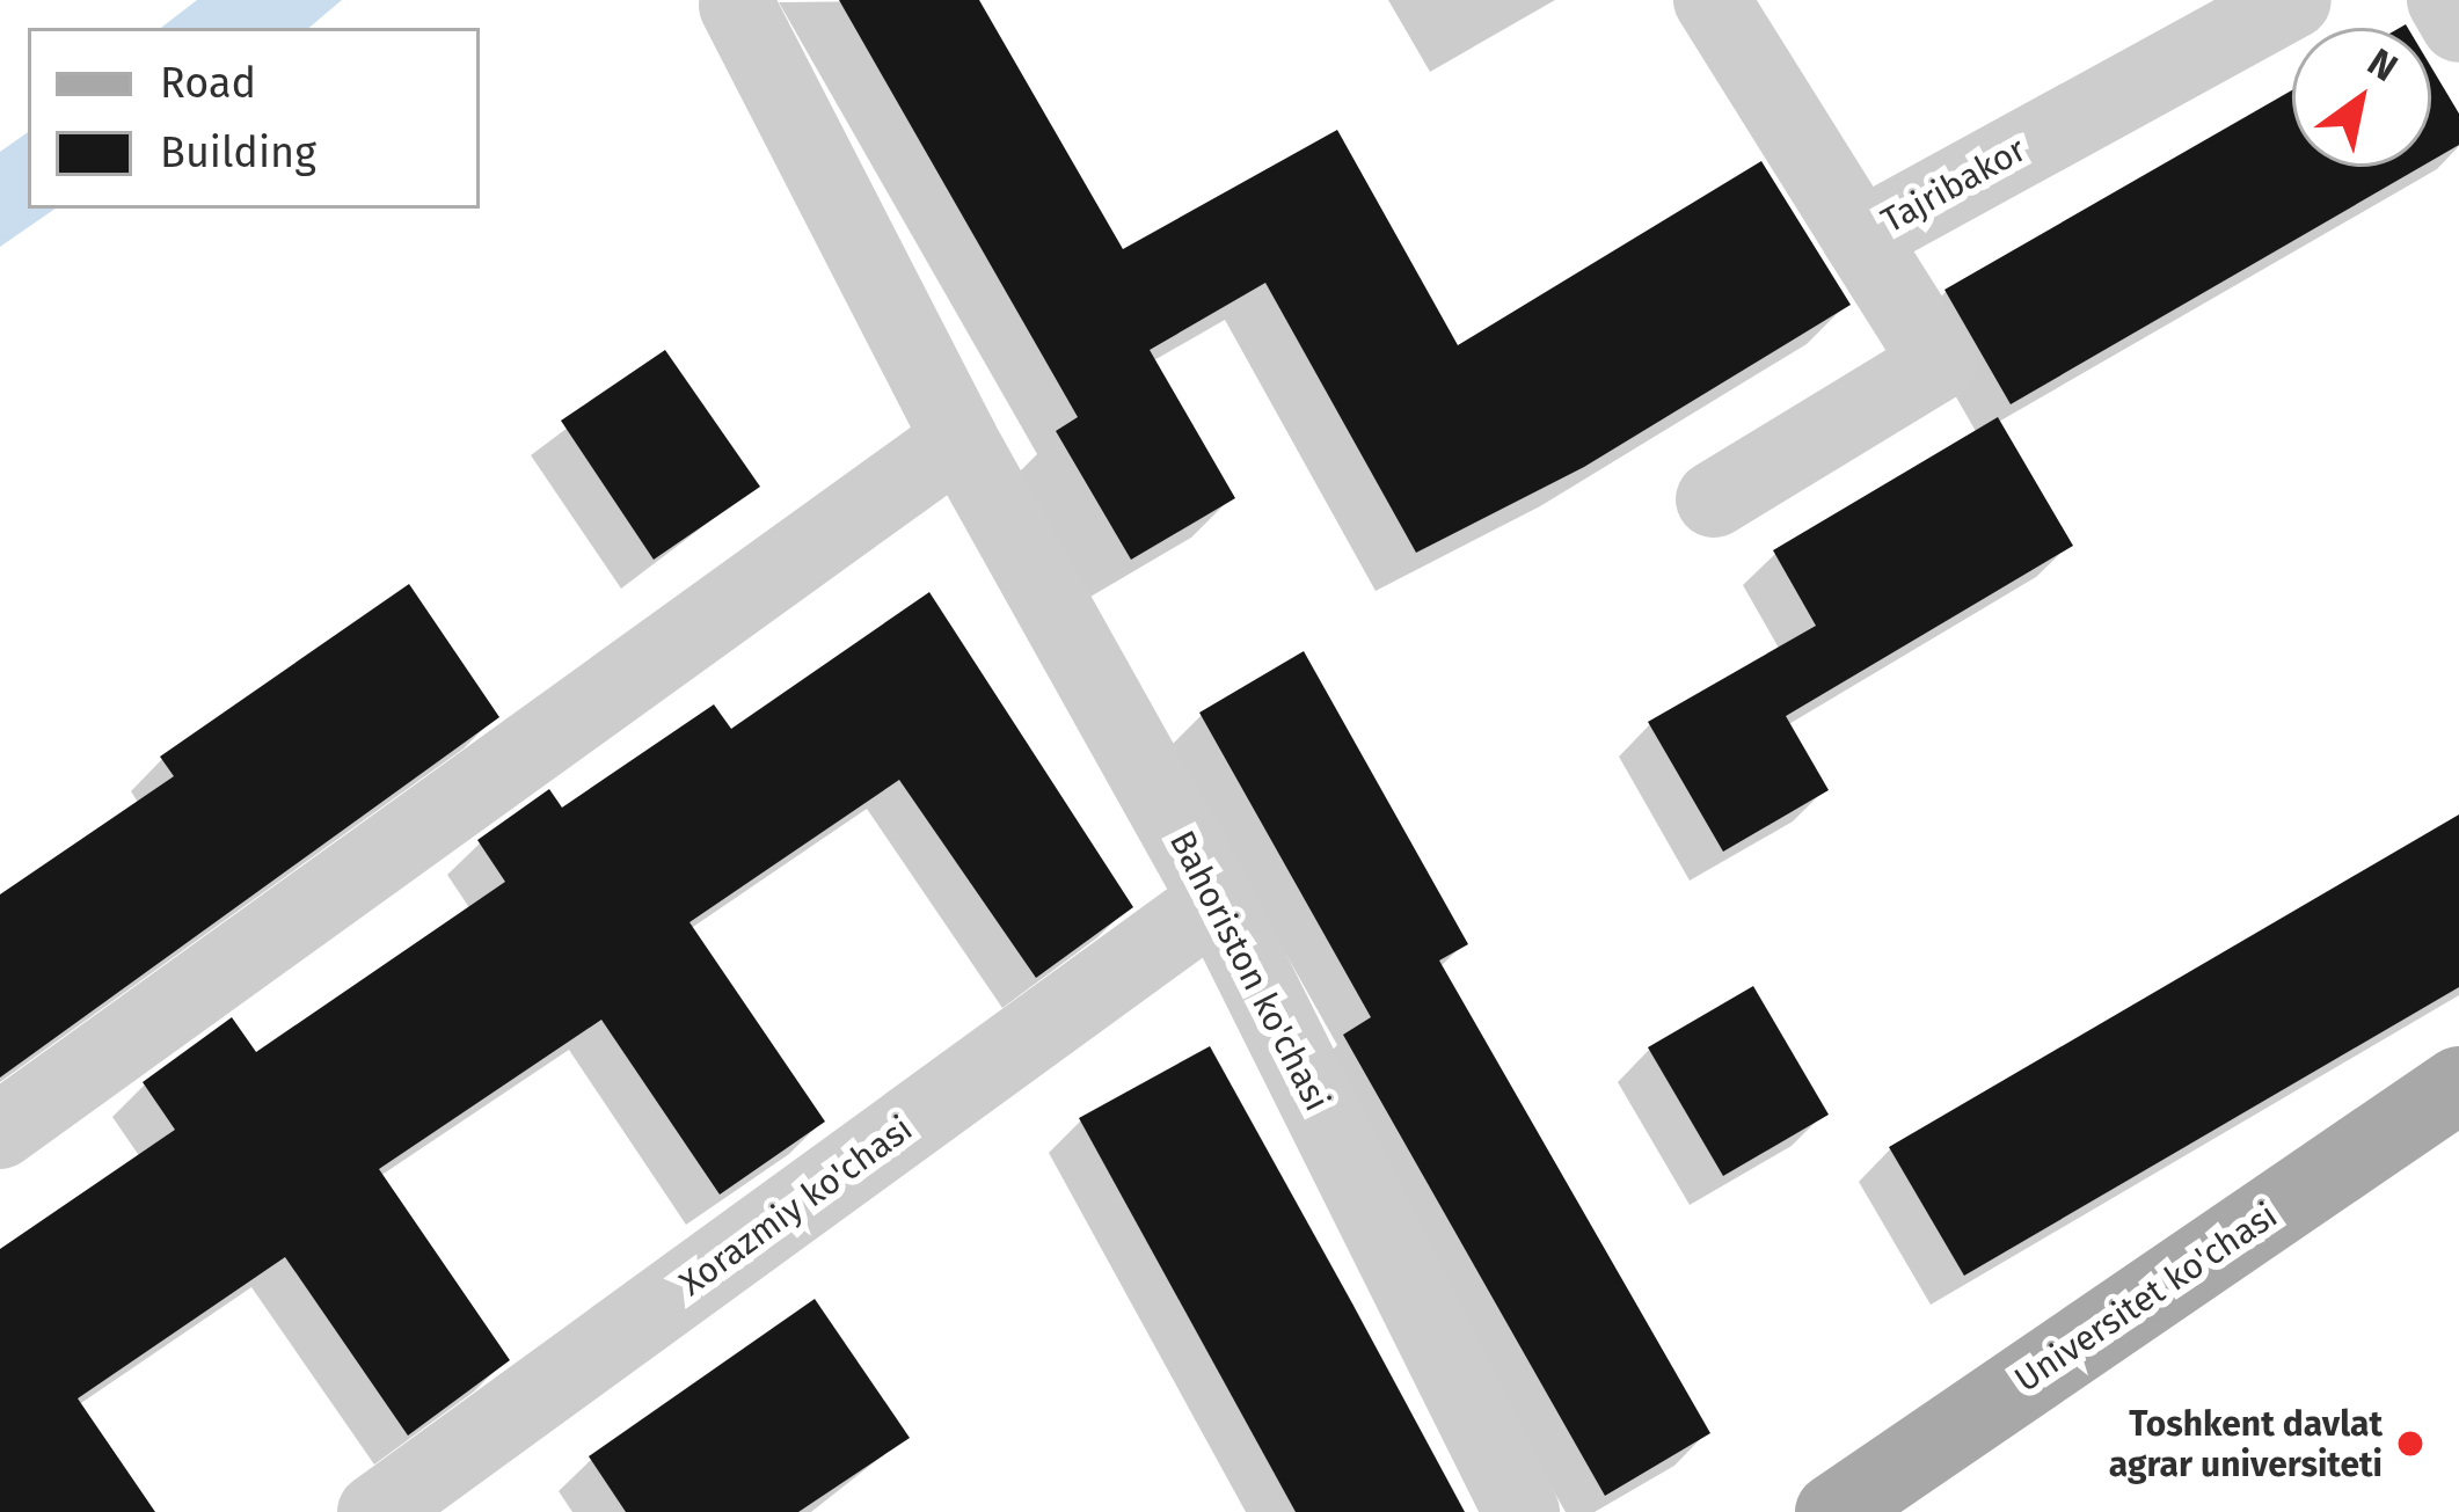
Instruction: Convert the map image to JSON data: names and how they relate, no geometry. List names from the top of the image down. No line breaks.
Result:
{"streets":{"main road":["Universitet ko'chasi"],"street":["Tajribakor","Bahoriston ko'chasi","Xorazmiy ko'chasi"]},"crossings":[["Bahoriston ko'chasi","Xorazmiy ko'chasi"]],"places":["Toshkent davlat agrar universiteti"],"legend":["Road","Building"],"north":"top right"}
